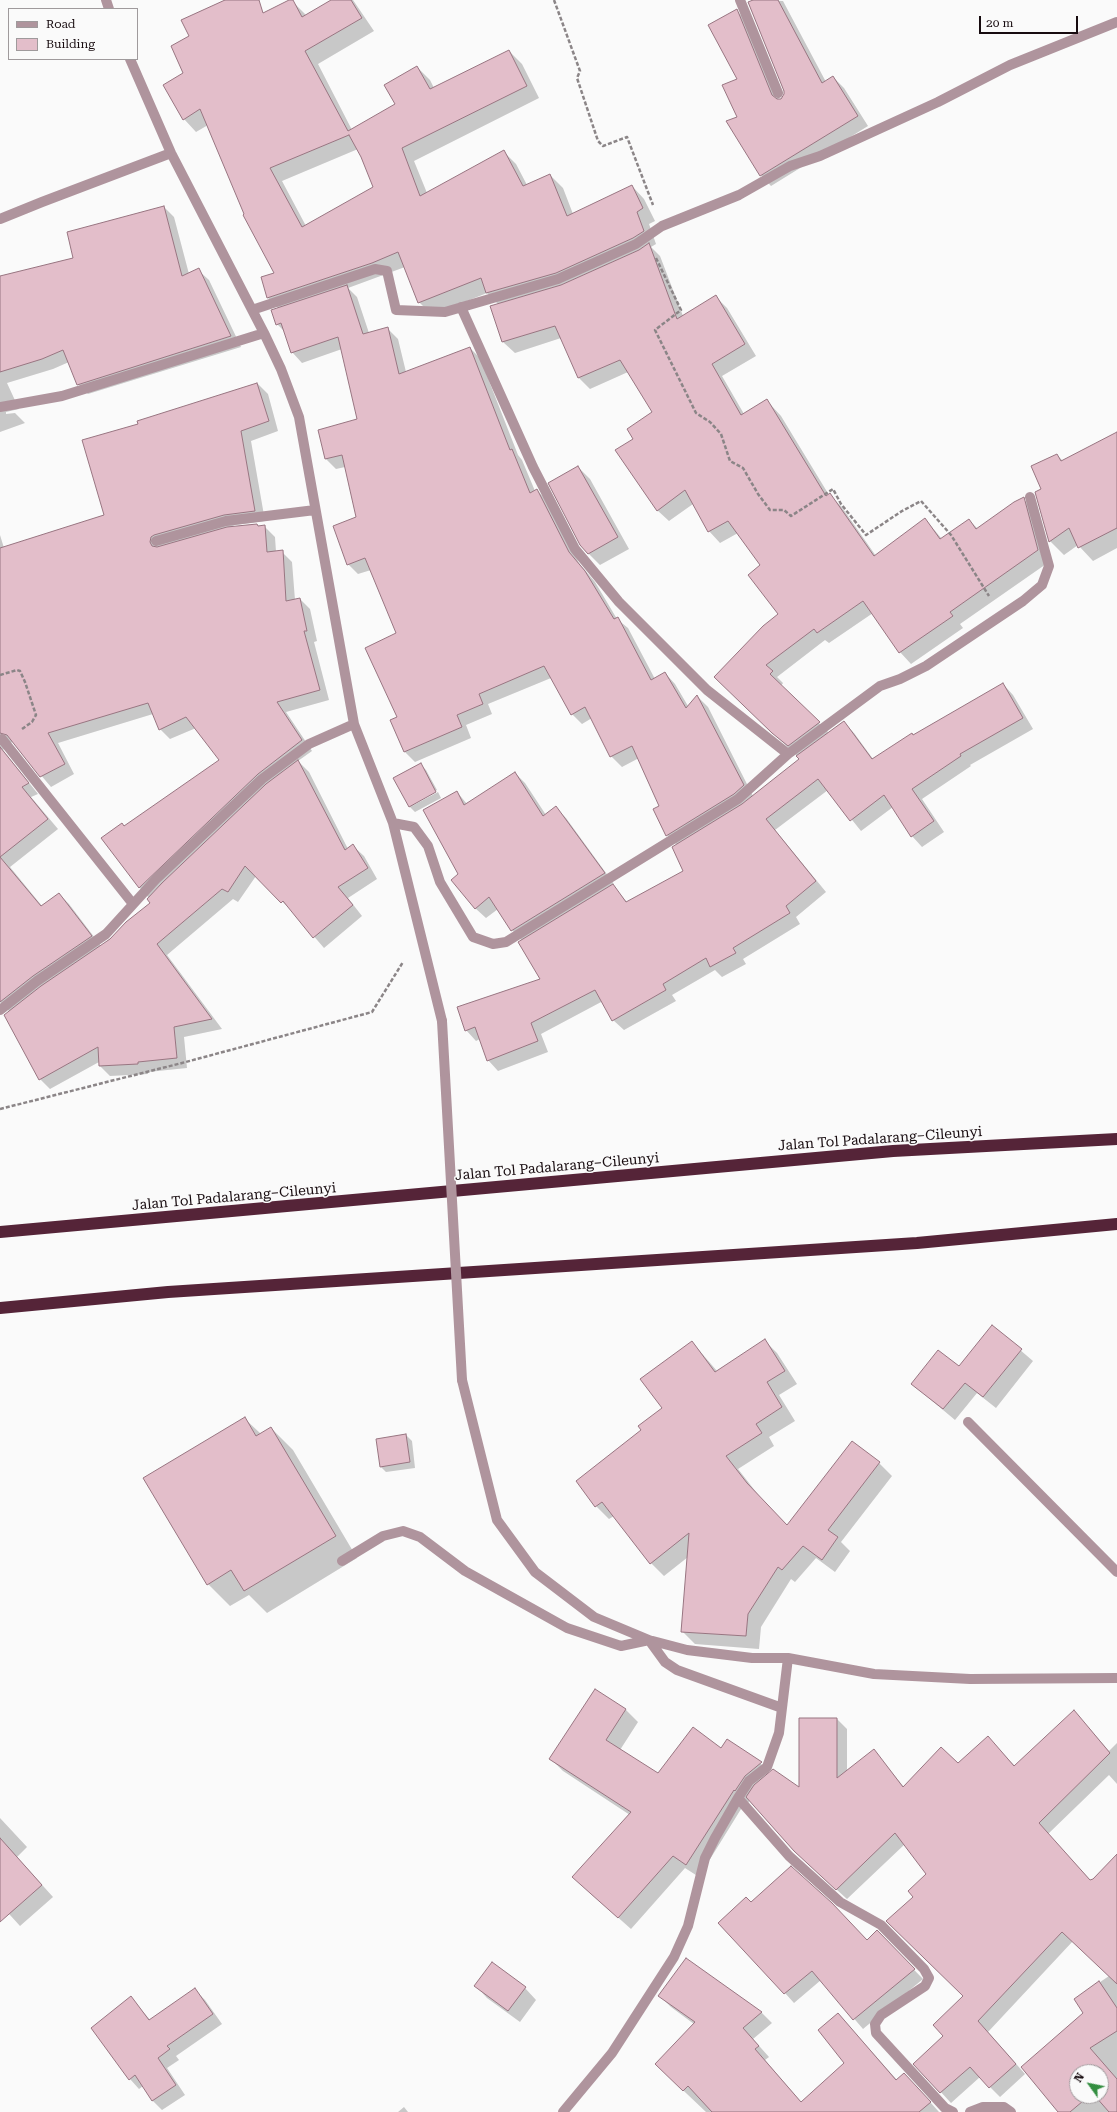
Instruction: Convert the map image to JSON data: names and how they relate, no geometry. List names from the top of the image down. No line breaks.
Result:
{"streets":{"highway":["Jalan Tol Padalarang–Cileunyi"]},"legend":["Road","Building"],"scale_bar":"20 m","north":"top left"}
